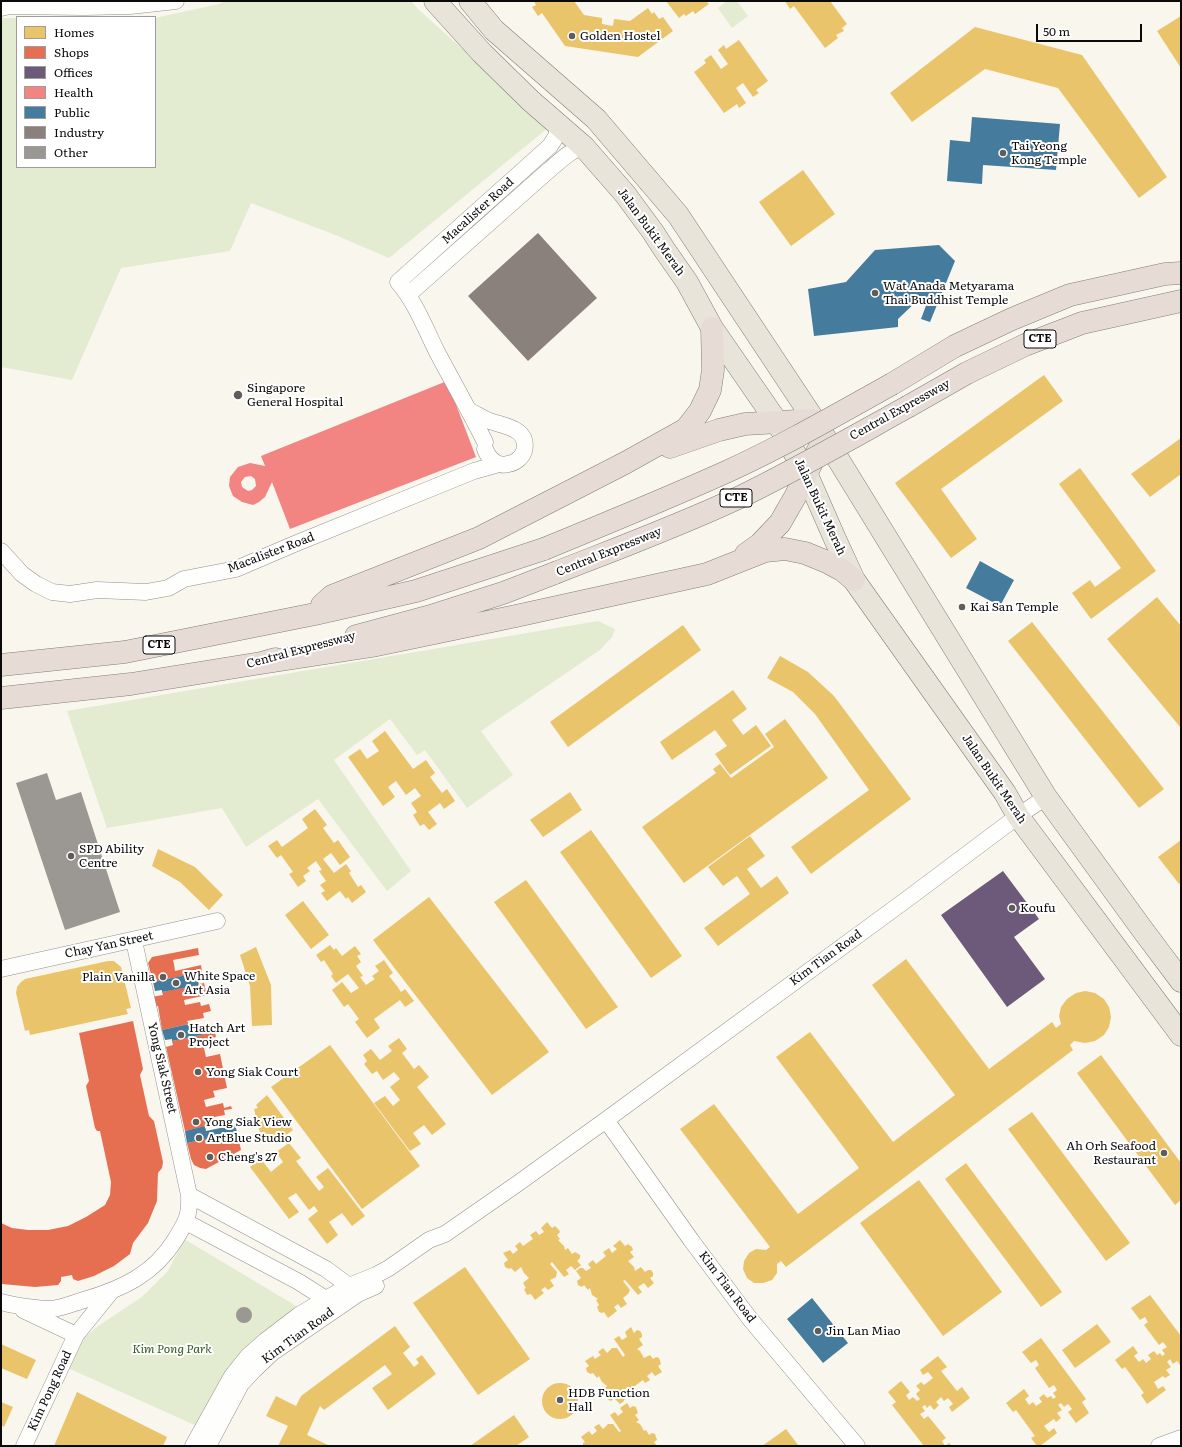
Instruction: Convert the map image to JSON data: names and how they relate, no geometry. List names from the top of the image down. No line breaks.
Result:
{"streets":{"highway":["CTE","Central Expressway"],"main road":["Jalan Bukit Merah"],"street":["Macalister Road","Chay Yan Street","Kim Tian Road","Yong Siak Street","Kim Pong Road"]},"crossings":[["Macalister Road","Jalan Bukit Merah"],["Jalan Bukit Merah","Kim Tian Road"],["Chay Yan Street","Yong Siak Street"],["Kim Tian Road","Yong Siak Street"]],"parks":["Kim Pong Park"],"places":["Golden Hostel","Tai Yeong Kong Temple","Wat Anada Metyarama Thai Buddhist Temple","Singapore General Hospital","Kai San Temple","SPD Ability Centre","Koufu","Plain Vanilla","White Space Art Asia","Hatch Art Project","Yong Siak Court","Yong Siak View","ArtBlue Studio","Ah Orh Seafood Restaurant","Cheng's 27","Jin Lan Miao","HDB Function Hall"],"legend":["Homes","Shops","Offices","Health","Public","Industry","Other"],"scale_bar":"50 m"}
